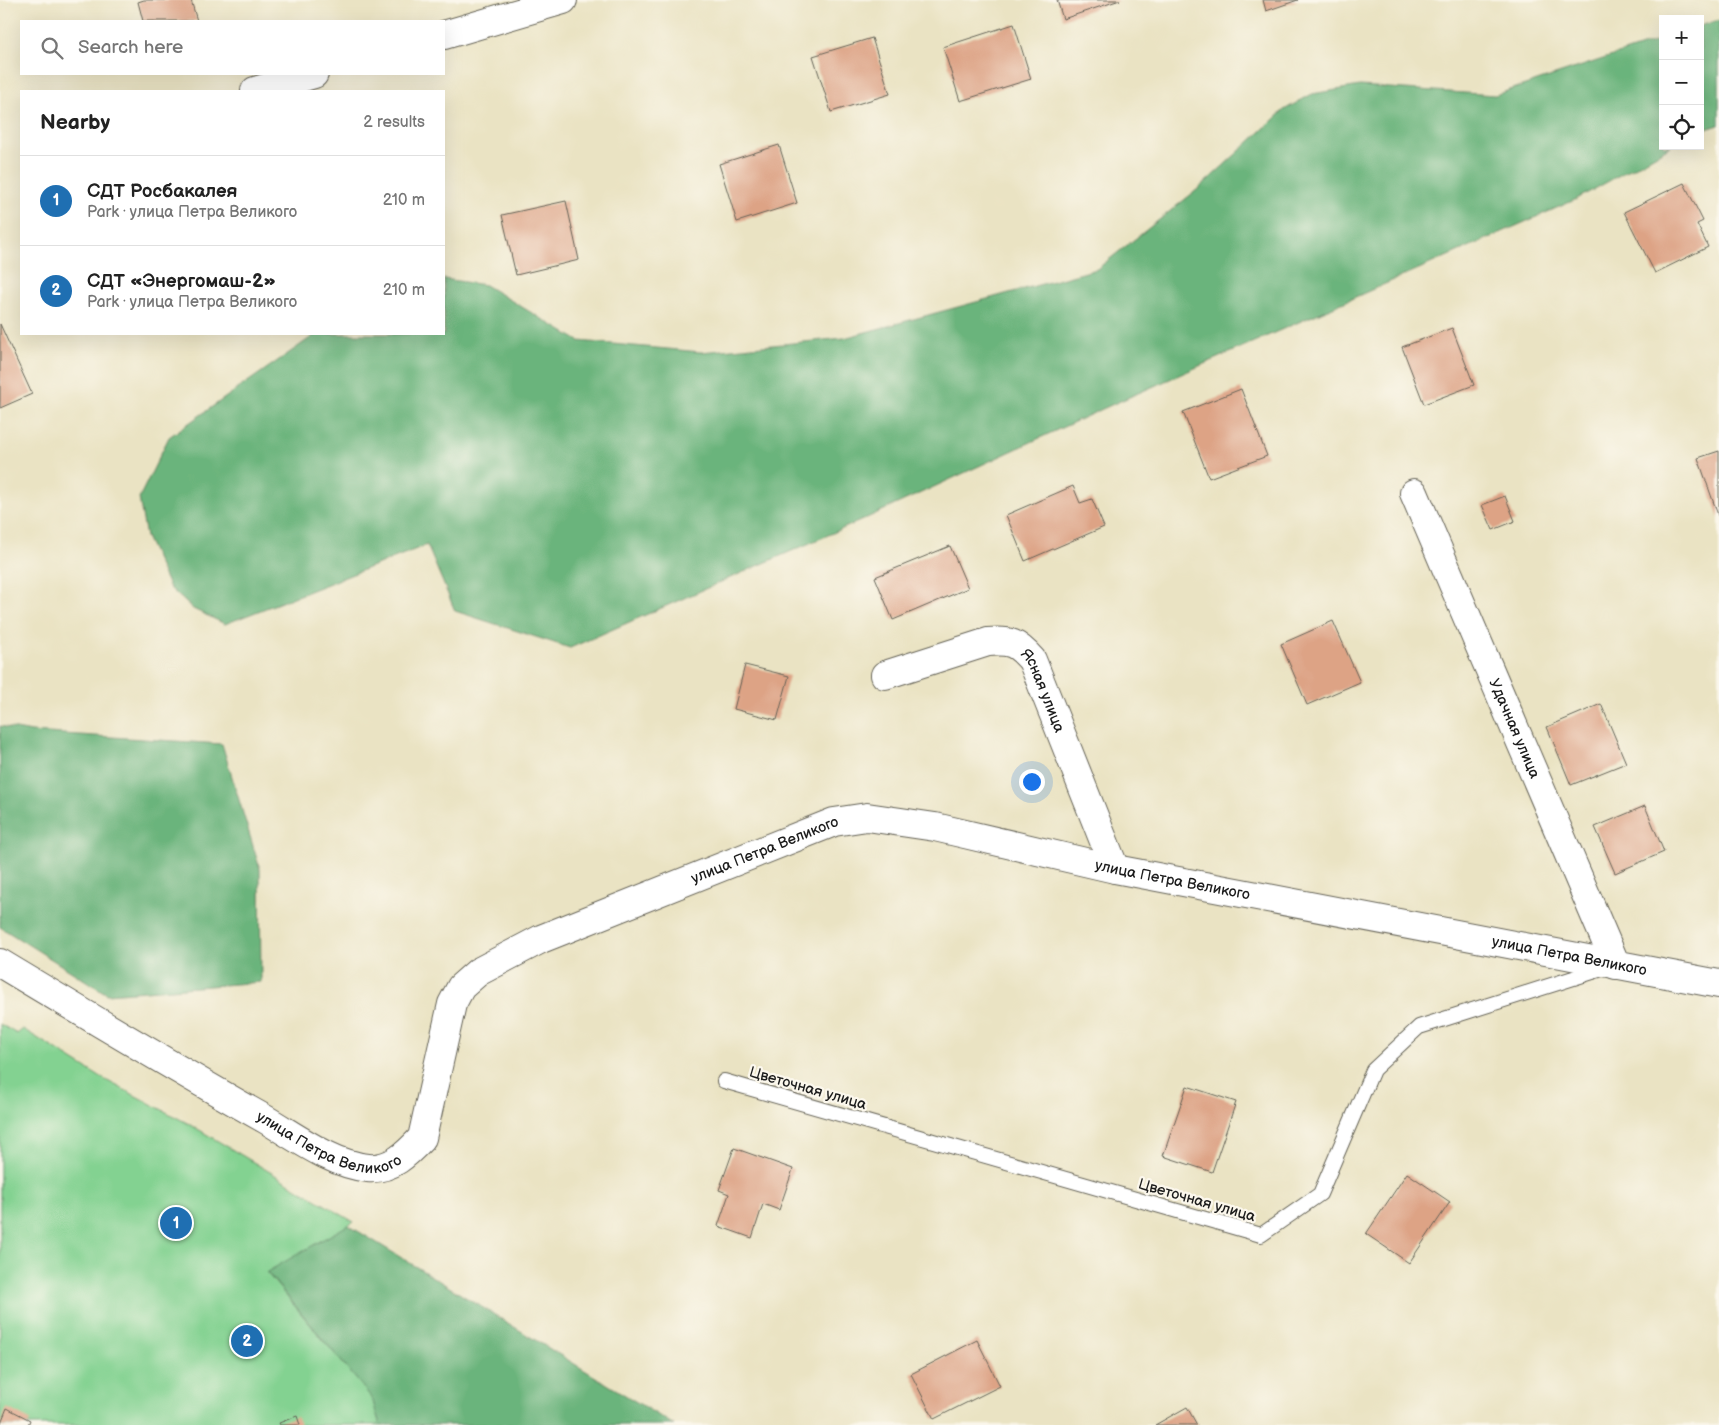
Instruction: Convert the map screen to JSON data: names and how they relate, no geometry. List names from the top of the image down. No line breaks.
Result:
{"streets":{"street":["Ясная улица","Удачная улица","улица Петра Великого"],"lane":["Цветочная улица"]},"crossings":[["Ясная улица","улица Петра Великого"],["Удачная улица","улица Петра Великого"],["Удачная улица","Цветочная улица"],["улица Петра Великого","Цветочная улица"]],"page":{"map_buttons":["+","−"],"search":"Search here","heading":["Nearby","2 results"],"list":[{"mark":"1","name":"СДТ Росбакалея","note":"Park · улица Петра Великого","value":"210 m"},{"mark":"2","name":"СДТ «Энергомаш-2»","note":"Park · улица Петра Великого","value":"210 m"}],"pins":["1","2"]}}
